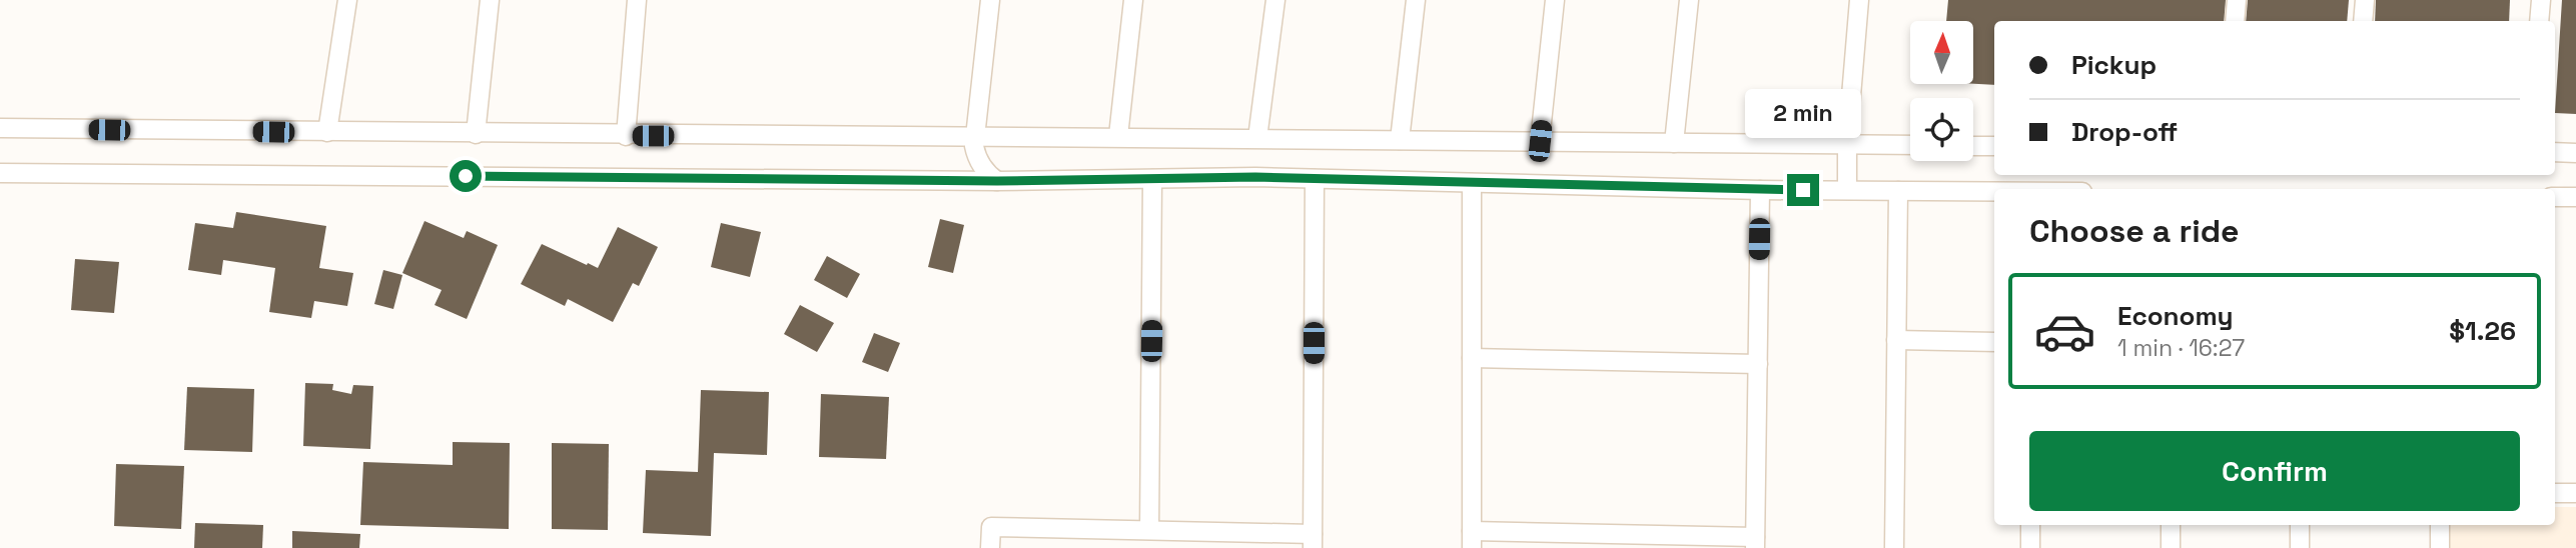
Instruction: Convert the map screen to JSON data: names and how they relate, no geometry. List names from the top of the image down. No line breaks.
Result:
{"north":"top","page":{"banner":["Pickup","Drop-off"],"bubble":"2 min","heading":"Choose a ride","list":[{"name":"Economy","note":"1 min · 16:27","value":"$1.26"}],"buttons":"Confirm"}}
